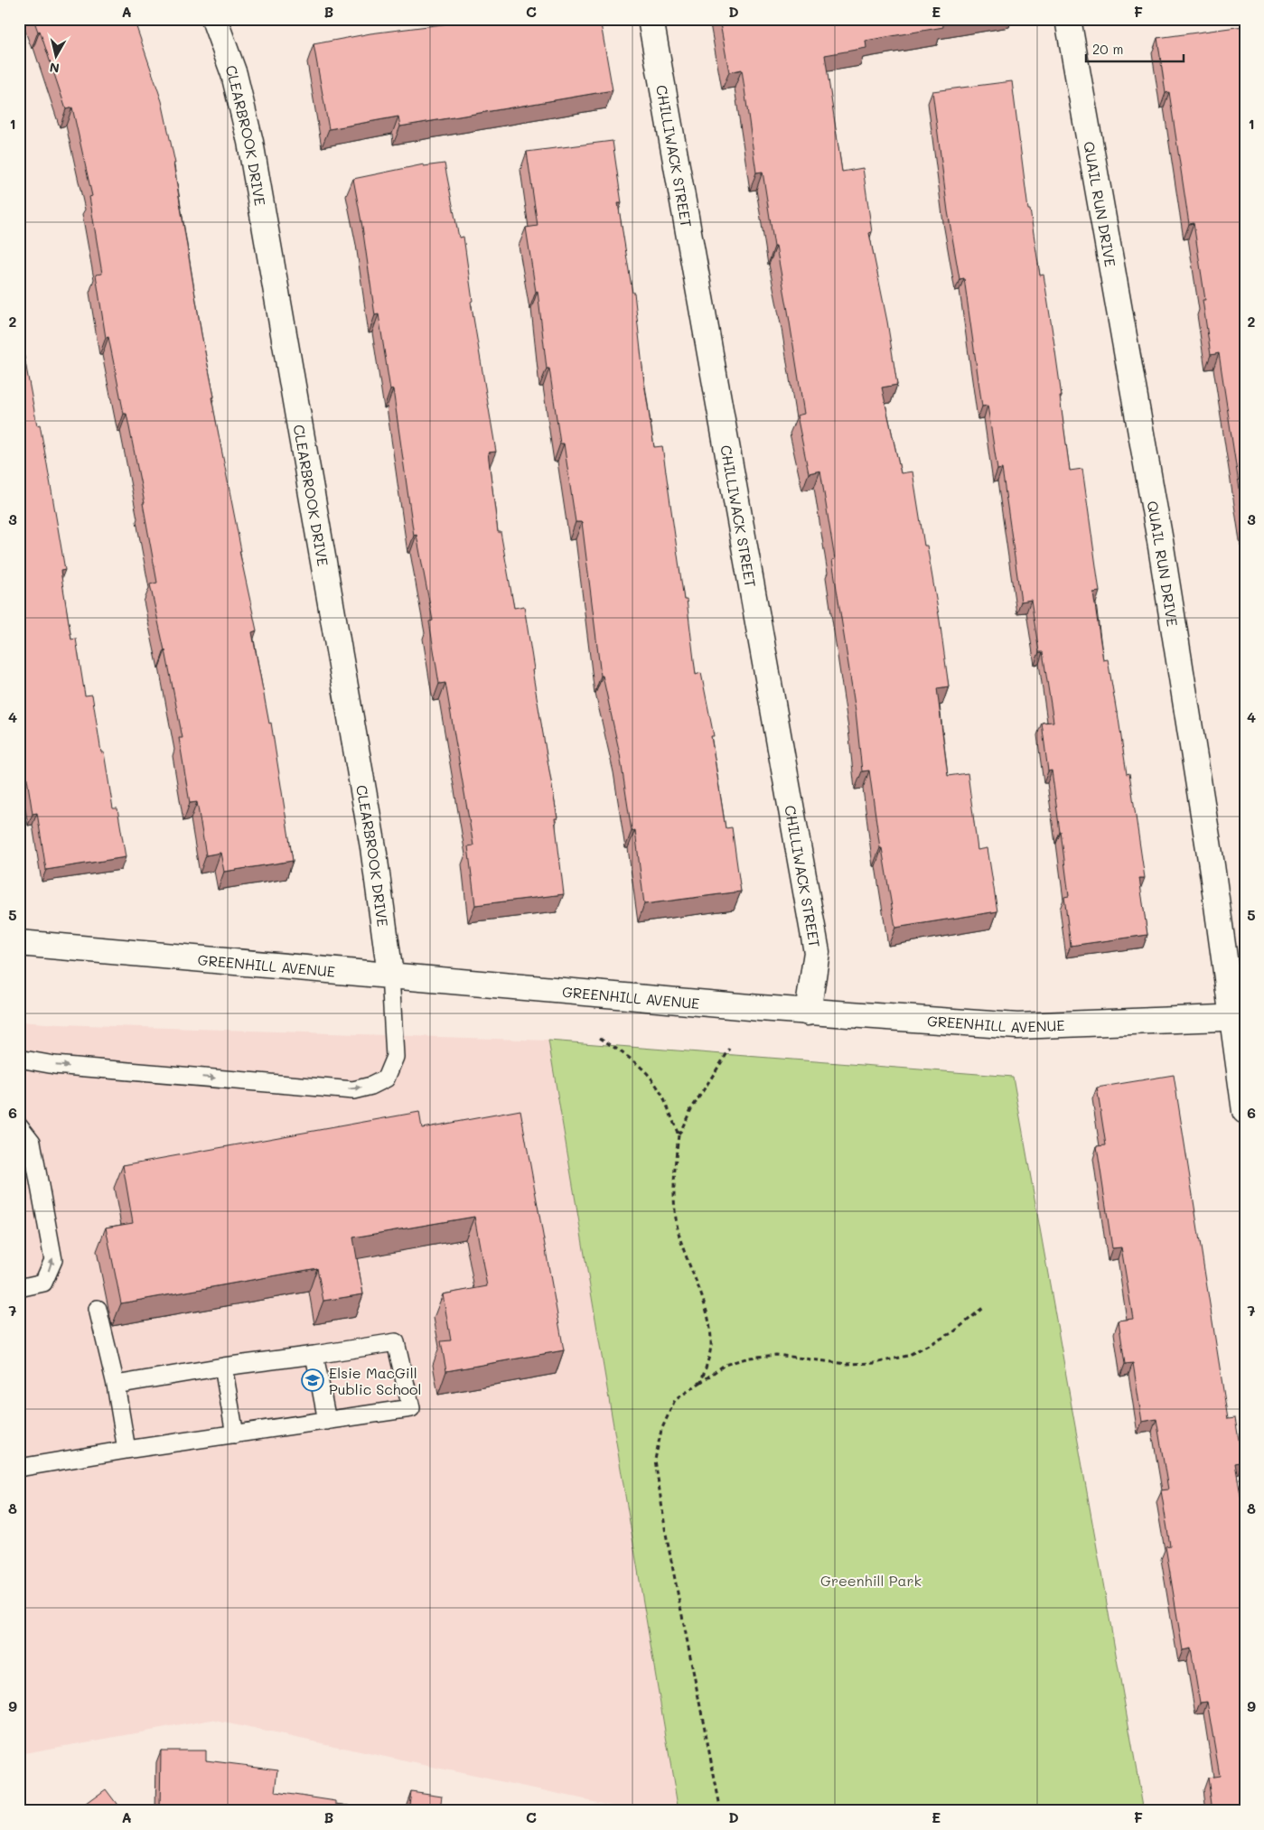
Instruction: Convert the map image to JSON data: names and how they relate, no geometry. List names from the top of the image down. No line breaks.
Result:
{"streets":{"street":["CLEARBROOK DRIVE","CHILLIWACK STREET","QUAIL RUN DRIVE","GREENHILL AVENUE"]},"crossings":[["CLEARBROOK DRIVE","GREENHILL AVENUE"],["CHILLIWACK STREET","GREENHILL AVENUE"],["QUAIL RUN DRIVE","GREENHILL AVENUE"]],"parks":["Greenhill Park"],"places":{"school or university":["Elsie MacGill Public School"]},"scale_bar":"20 m","north":"bottom","grid":{"columns":["A","B","C","D","E","F"],"rows":["1","2","3","4","5","6","7","8","9"]}}
